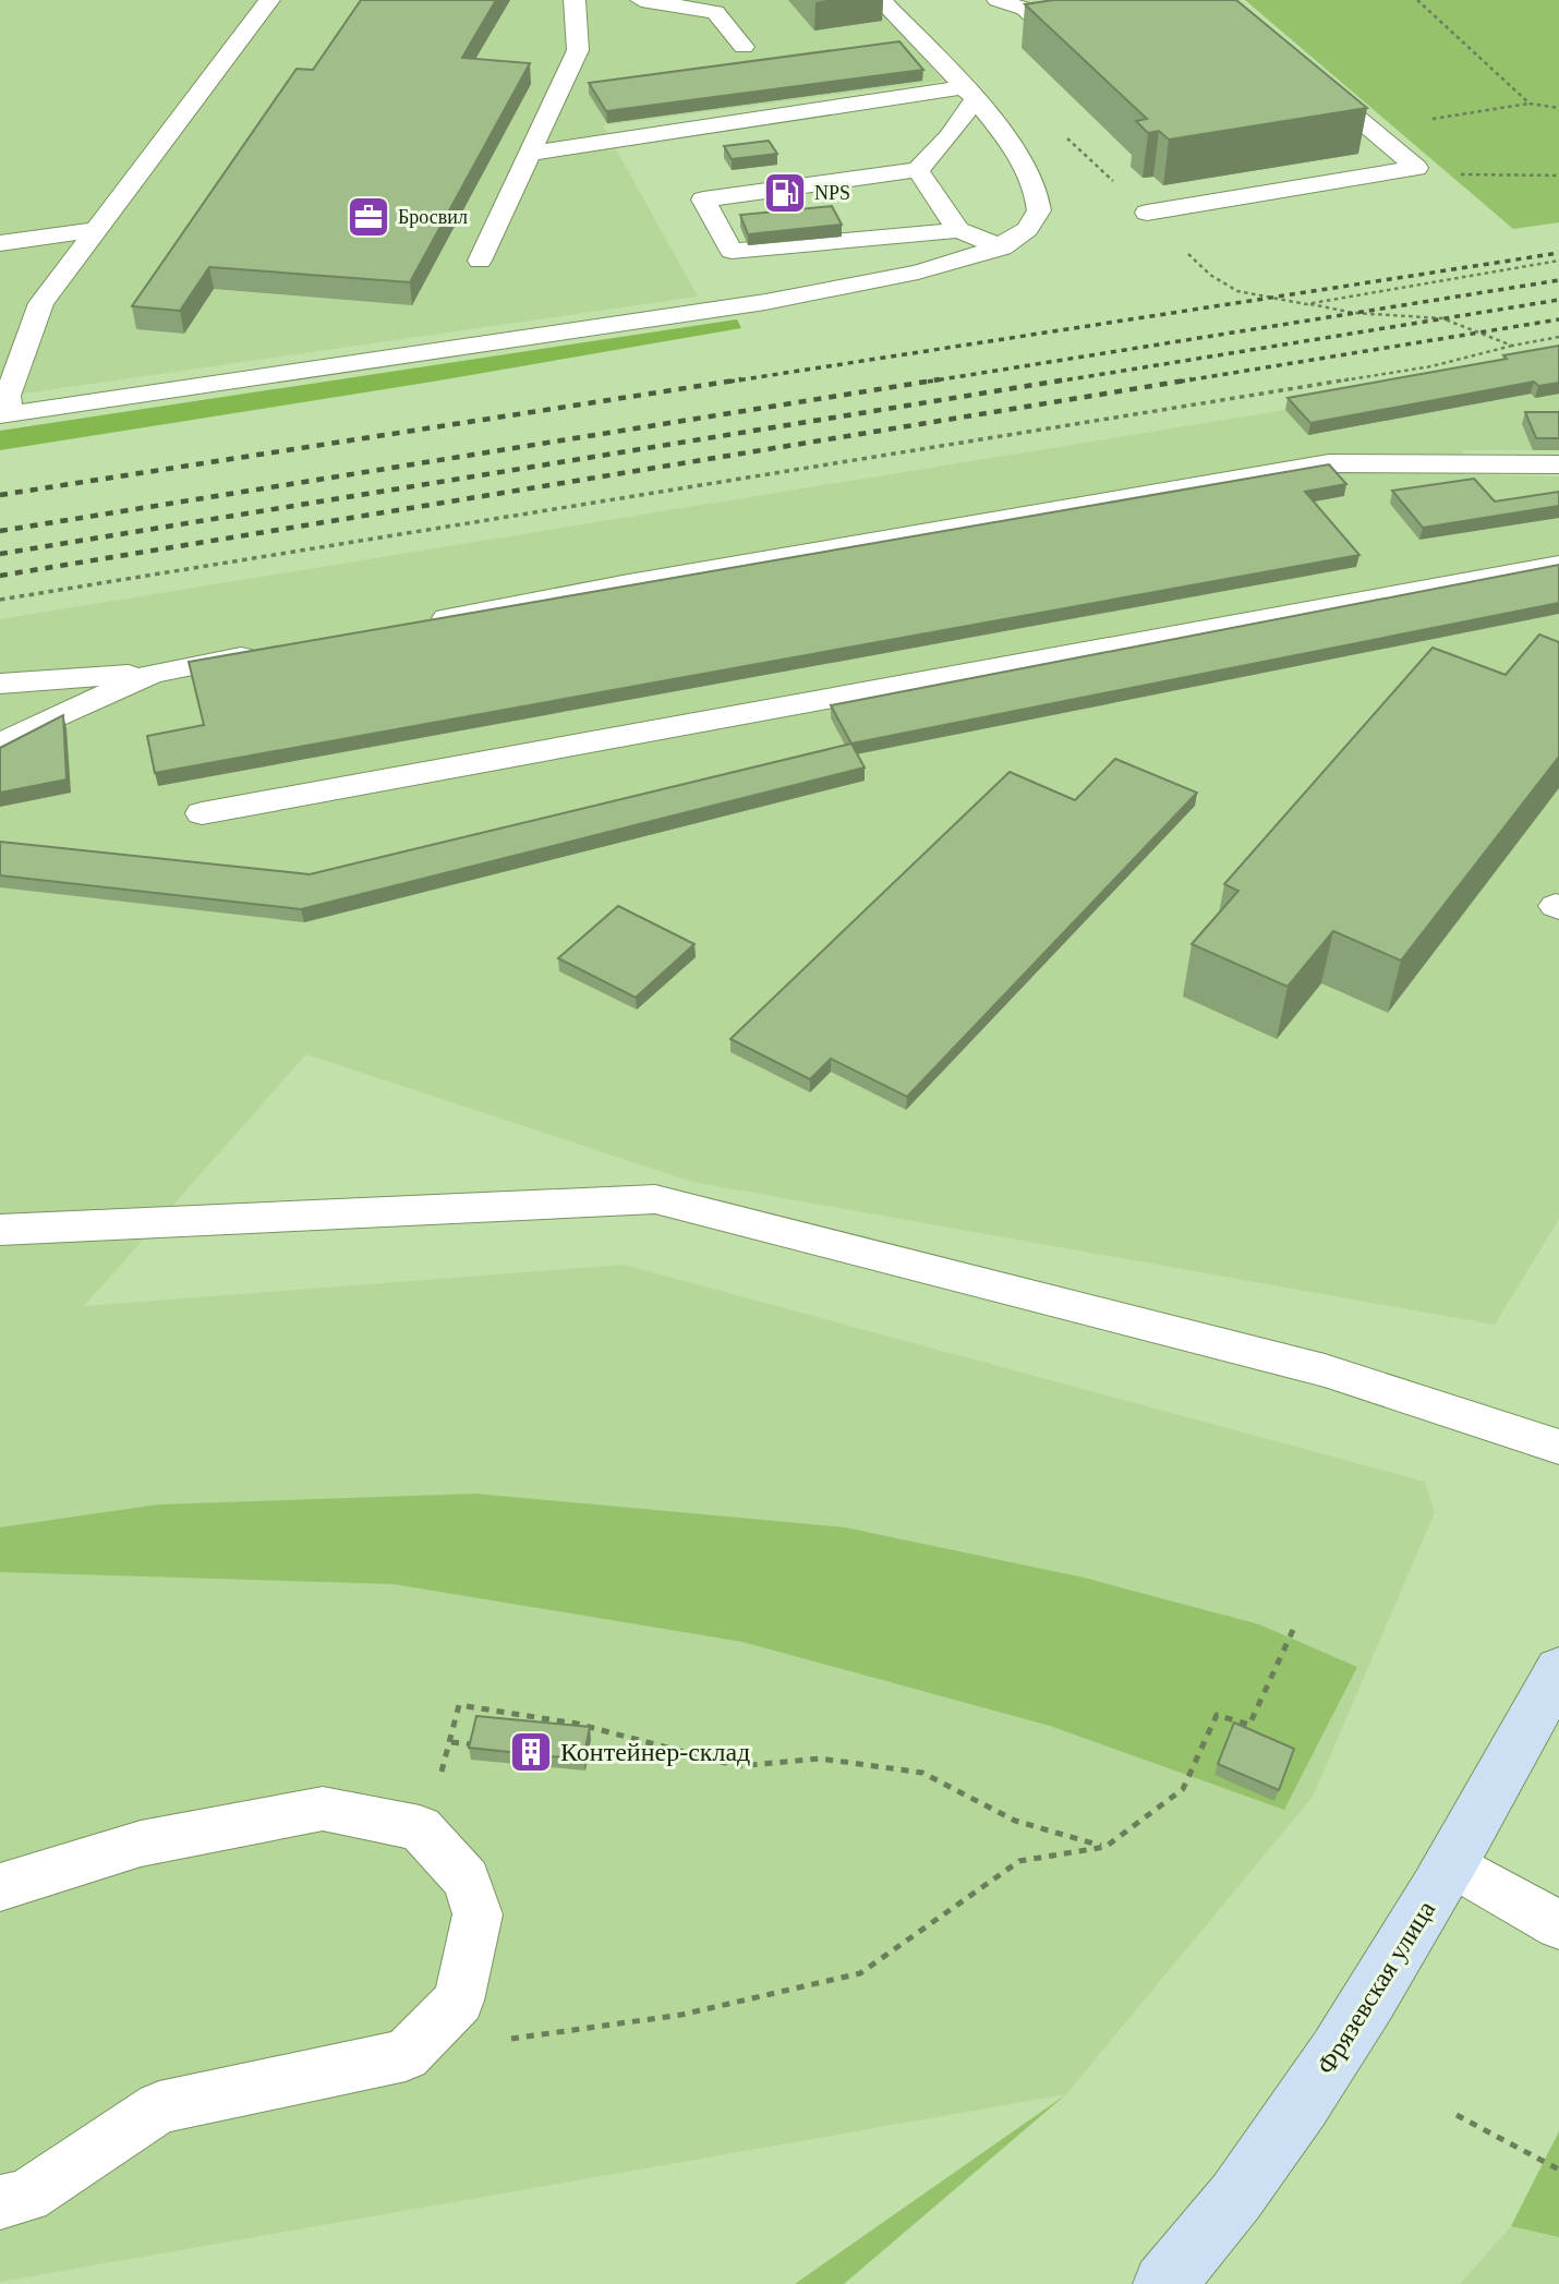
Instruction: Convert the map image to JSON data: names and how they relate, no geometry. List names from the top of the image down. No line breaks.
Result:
{"streets":{"main road":["Фрязевская улица"]},"places":{"fuel station":["NPS"],"office":["Бросвил"],"building":["Контейнер-склад"]}}
